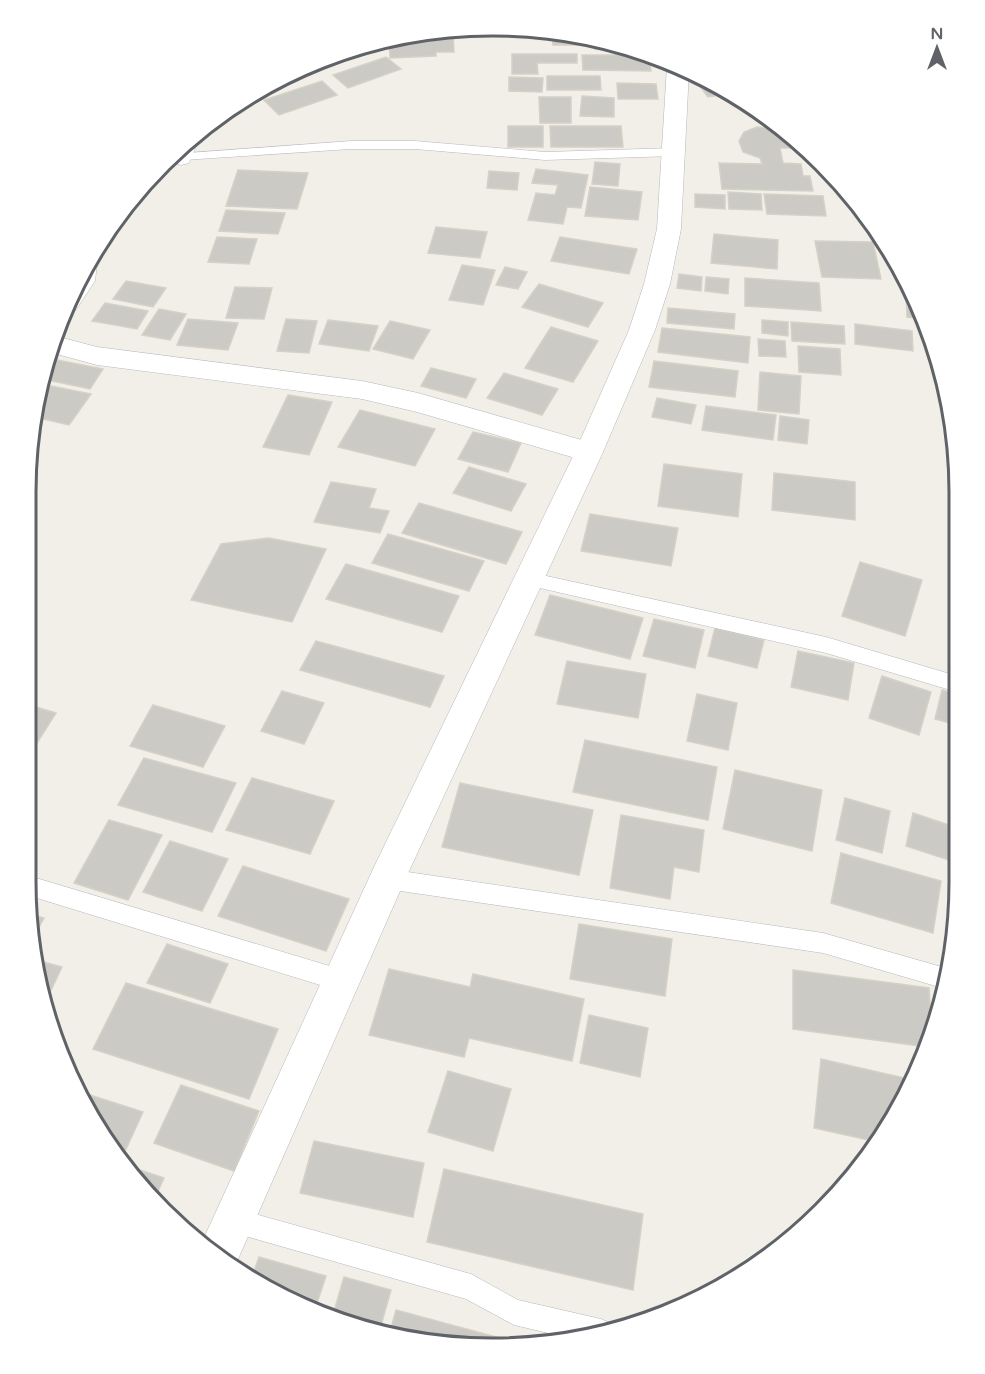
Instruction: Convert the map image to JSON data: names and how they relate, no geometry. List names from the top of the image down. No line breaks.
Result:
{"north":"top"}
